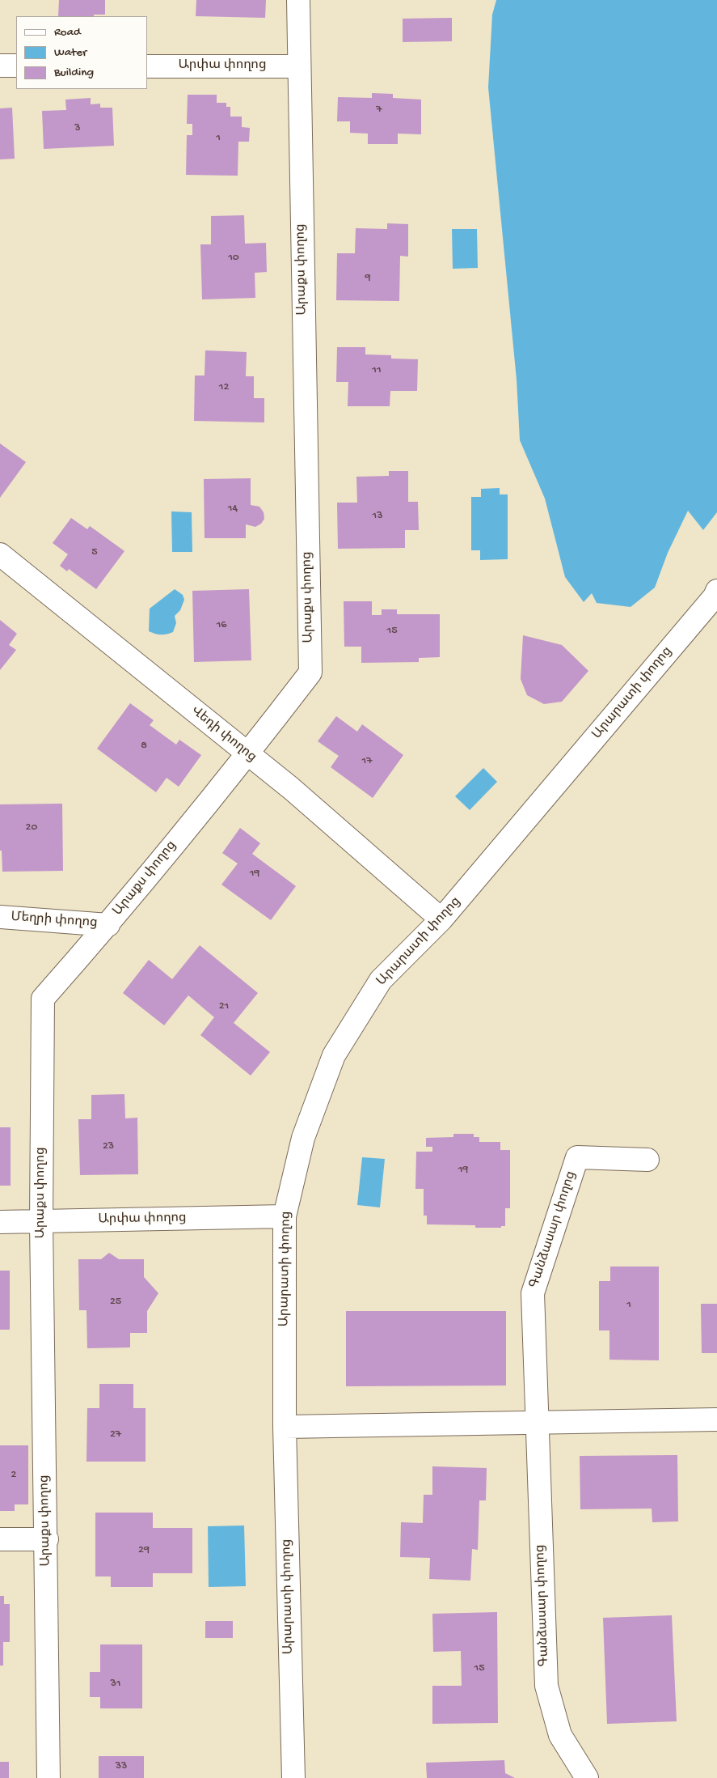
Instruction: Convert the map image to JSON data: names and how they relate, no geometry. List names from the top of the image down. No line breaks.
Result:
{"streets":{"street":["Արփա փողոց","Արաքս փողոց","Արարատի փողոց","Վեդի փողոց","Մեղրի փողոց","Գանձասար փողոց"]},"crossings":[["Արփա փողոց","Արաքս փողոց"],["Արփա փողոց","Արարատի փողոց"],["Արաքս փողոց","Վեդի փողոց"],["Արաքս փողոց","Մեղրի փողոց"],["Արարատի փողոց","Վեդի փողոց"]],"house_numbers":["7","3","1","10","9","11","12","14","13","5","16","15","8","17","20","19","21","23","19","25","1","27","2","29","15","31","33"],"legend":["Road","Water","Building"]}
